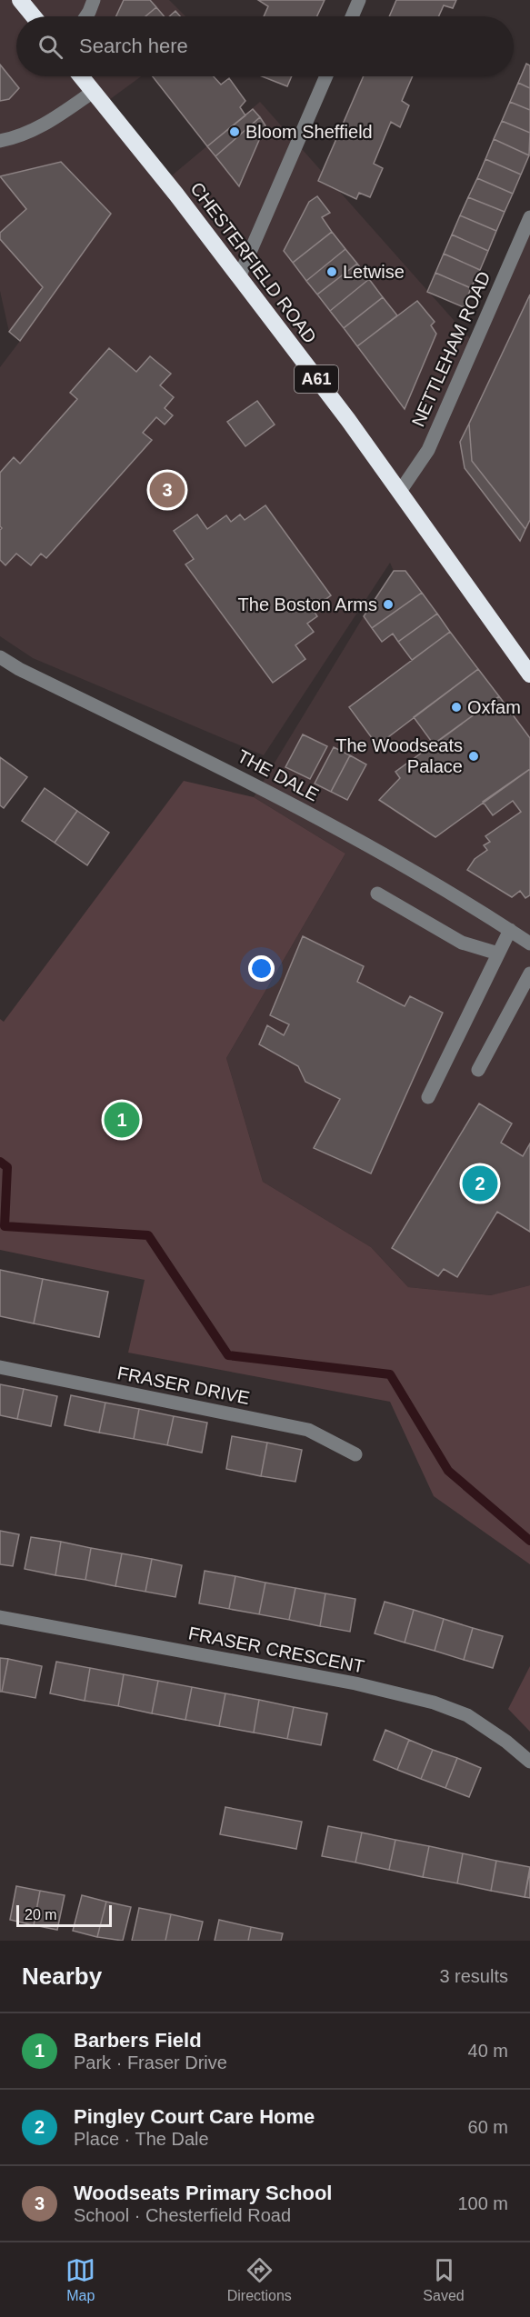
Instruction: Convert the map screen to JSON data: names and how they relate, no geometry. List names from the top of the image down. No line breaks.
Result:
{"streets":{"highway":["CHESTERFIELD ROAD","A61"],"street":["NETTLEHAM ROAD","THE DALE","FRASER DRIVE","FRASER CRESCENT"]},"crossings":[["CHESTERFIELD ROAD","NETTLEHAM ROAD"]],"places":["Bloom Sheffield","Letwise","The Boston Arms","Oxfam","The Woodseats Palace"],"scale_bar":"20 m","page":{"search":"Search here","pins":["3","1","2"],"scale":"20 m","heading":["Nearby","3 results"],"list":[{"mark":"1","name":"Barbers Field","note":"Park · Fraser Drive","value":"40 m"},{"mark":"2","name":"Pingley Court Care Home","note":"Place · The Dale","value":"60 m"},{"mark":"3","name":"Woodseats Primary School","note":"School · Chesterfield Road","value":"100 m"}],"nav":["Map","Directions","Saved"]}}
